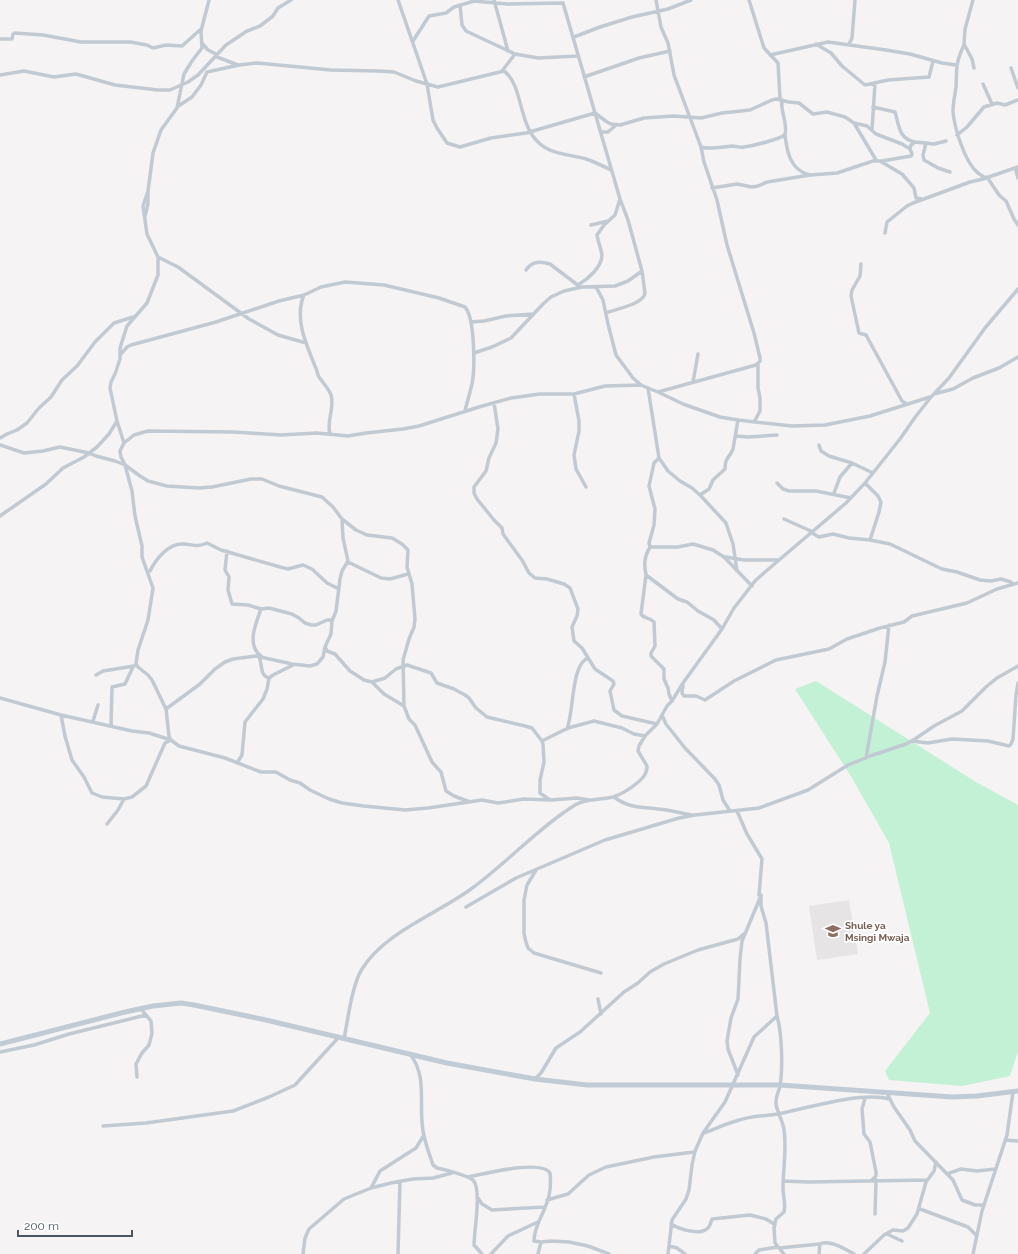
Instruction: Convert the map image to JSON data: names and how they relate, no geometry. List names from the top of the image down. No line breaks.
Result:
{"places":{"school or university":["Shule ya Msingi Mwaja"]},"scale_bar":"200 m"}
